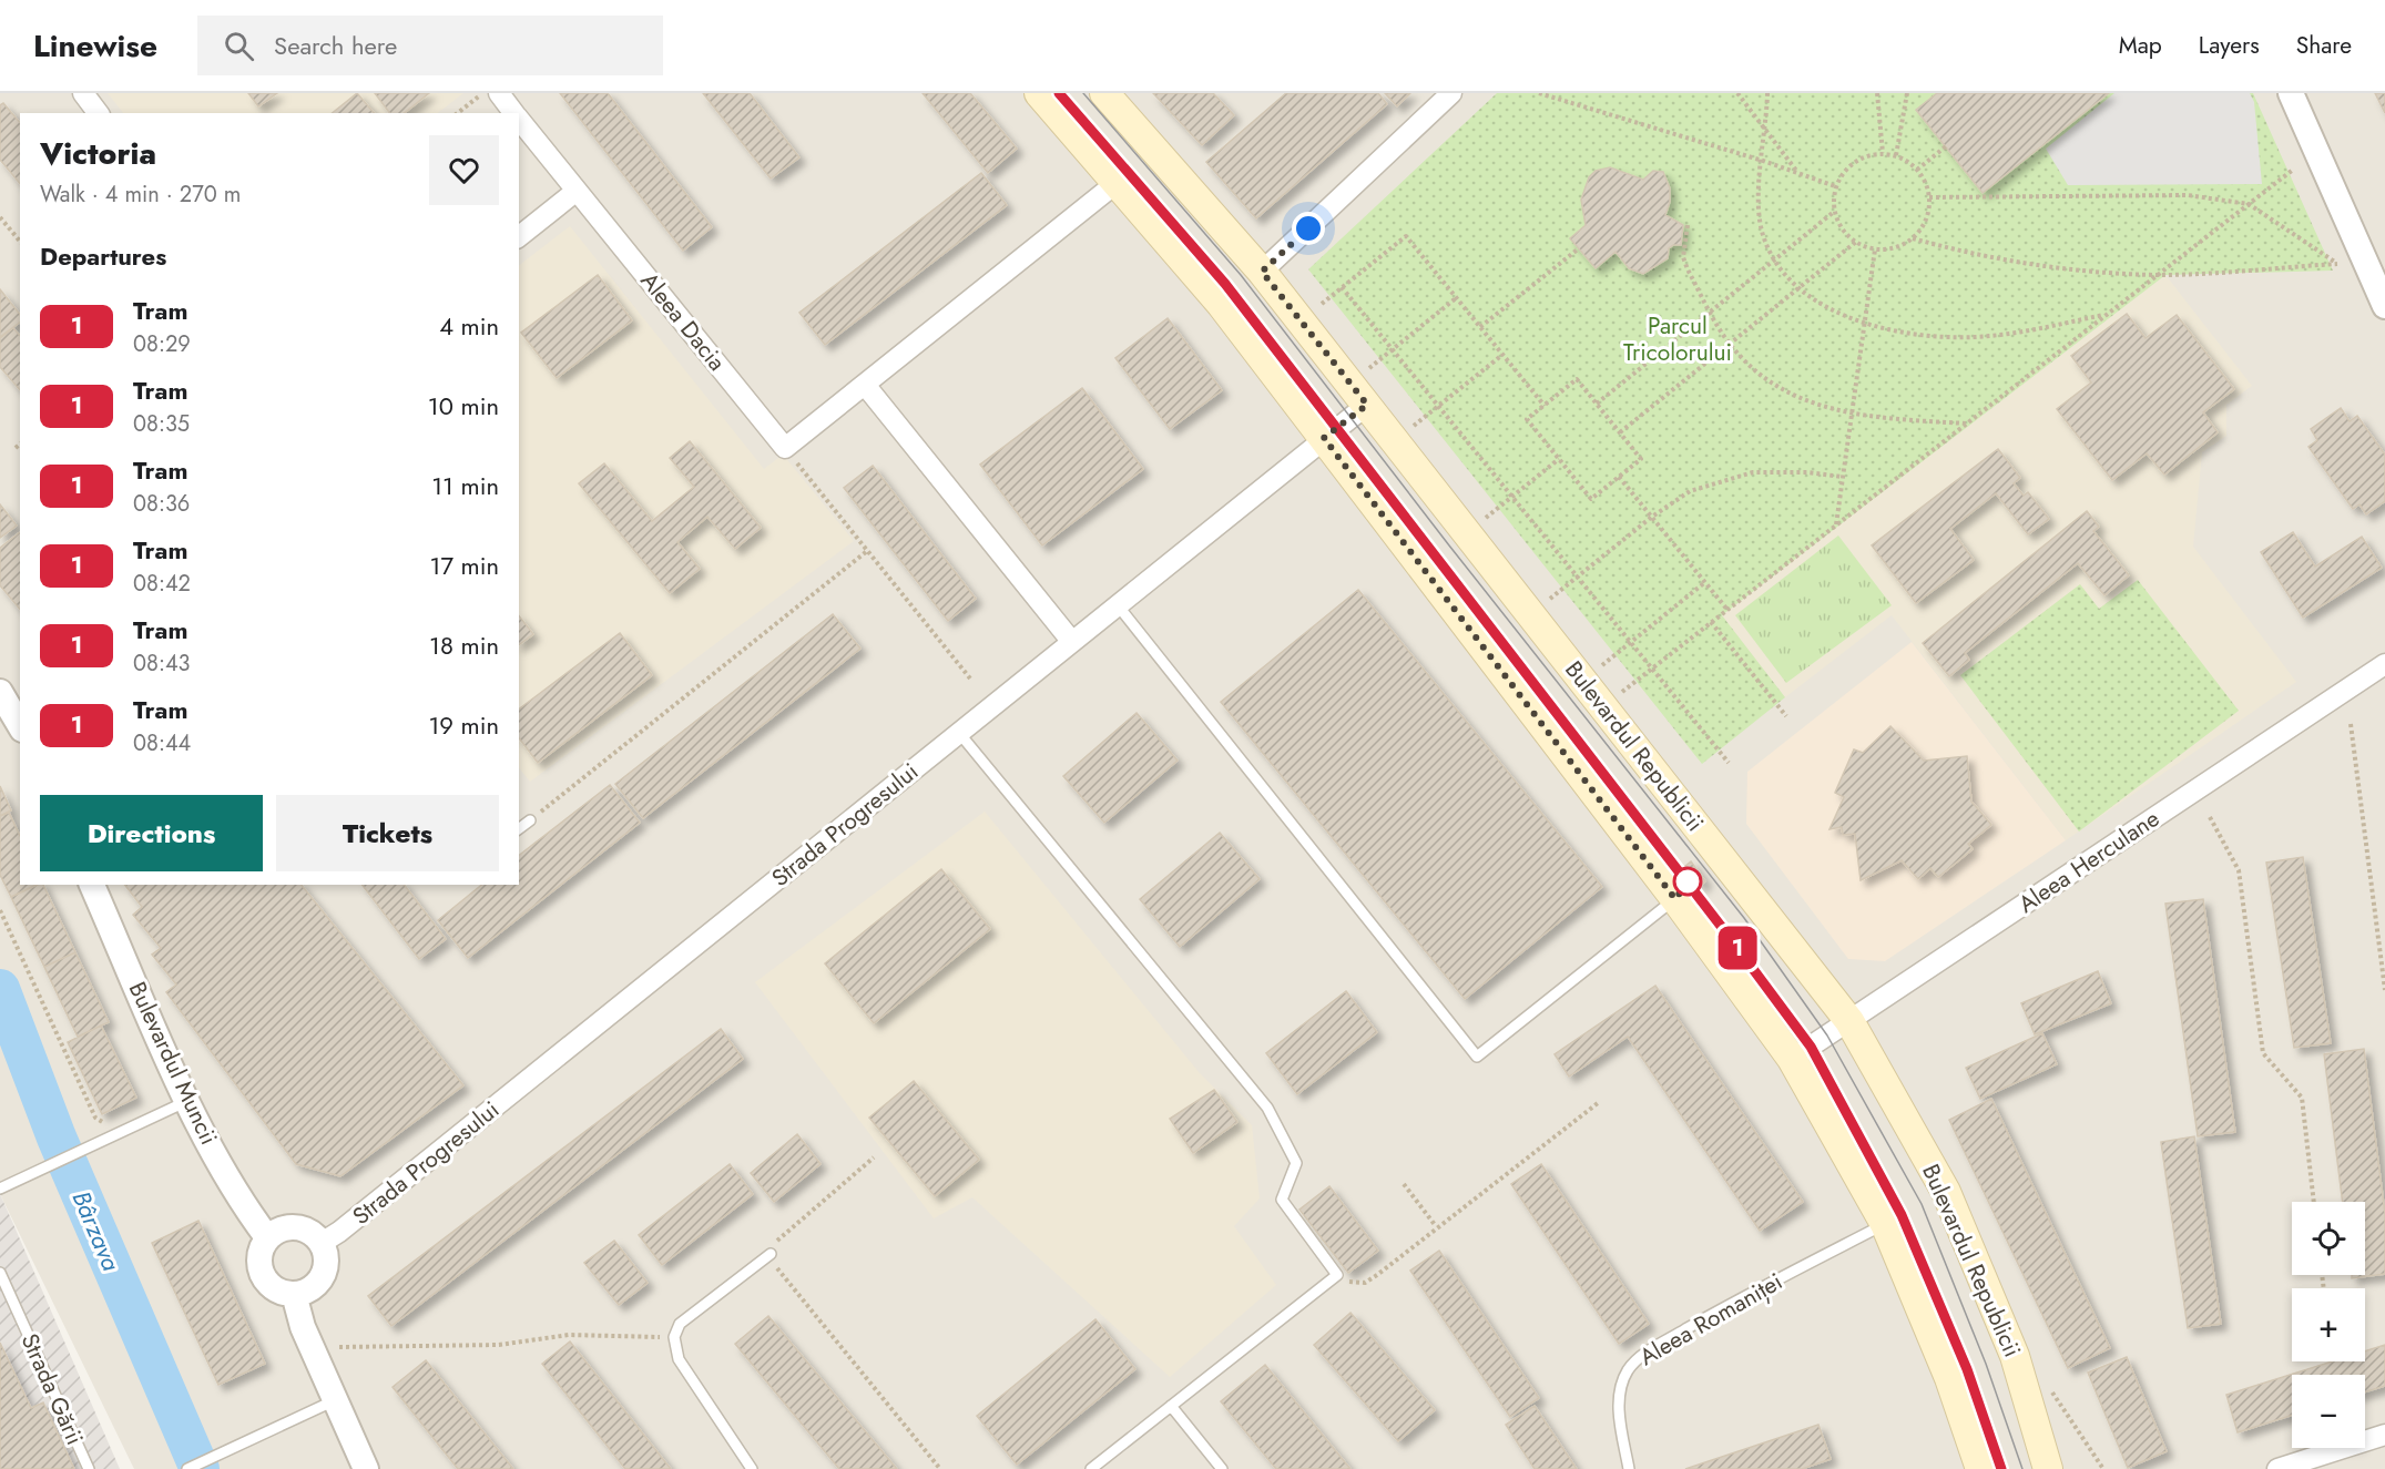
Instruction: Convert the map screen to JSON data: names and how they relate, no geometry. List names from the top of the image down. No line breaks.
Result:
{"streets":{"main road":["Bulevardul Republicii"],"street":["Aleea Dacia","Strada Progresului","Aleea Herculane","Bulevardul Muncii"],"lane":["Aleea Romaniței","Strada Gării"]},"crossings":[["Bulevardul Republicii","Strada Progresului"],["Bulevardul Republicii","Aleea Herculane"],["Strada Progresului","Bulevardul Muncii"]],"water":["Bârzava"],"parks":["Parcul Tricolorului"],"lines":["tram line 1"],"page":{"header":"Linewise","search":"Search here","nav":["Map","Layers","Share"],"on_map":"1","heading":[["Victoria","Walk · 4 min · 270 m"],"Departures"],"list":[{"mark":"1","name":"Tram","note":"08:29","value":"4 min"},{"mark":"1","name":"Tram","note":"08:35","value":"10 min"},{"mark":"1","name":"Tram","note":"08:36","value":"11 min"},{"mark":"1","name":"Tram","note":"08:42","value":"17 min"},{"mark":"1","name":"Tram","note":"08:43","value":"18 min"},{"mark":"1","name":"Tram","note":"08:44","value":"19 min"}],"buttons":["Directions","Tickets"],"map_buttons":["+","−"]}}
